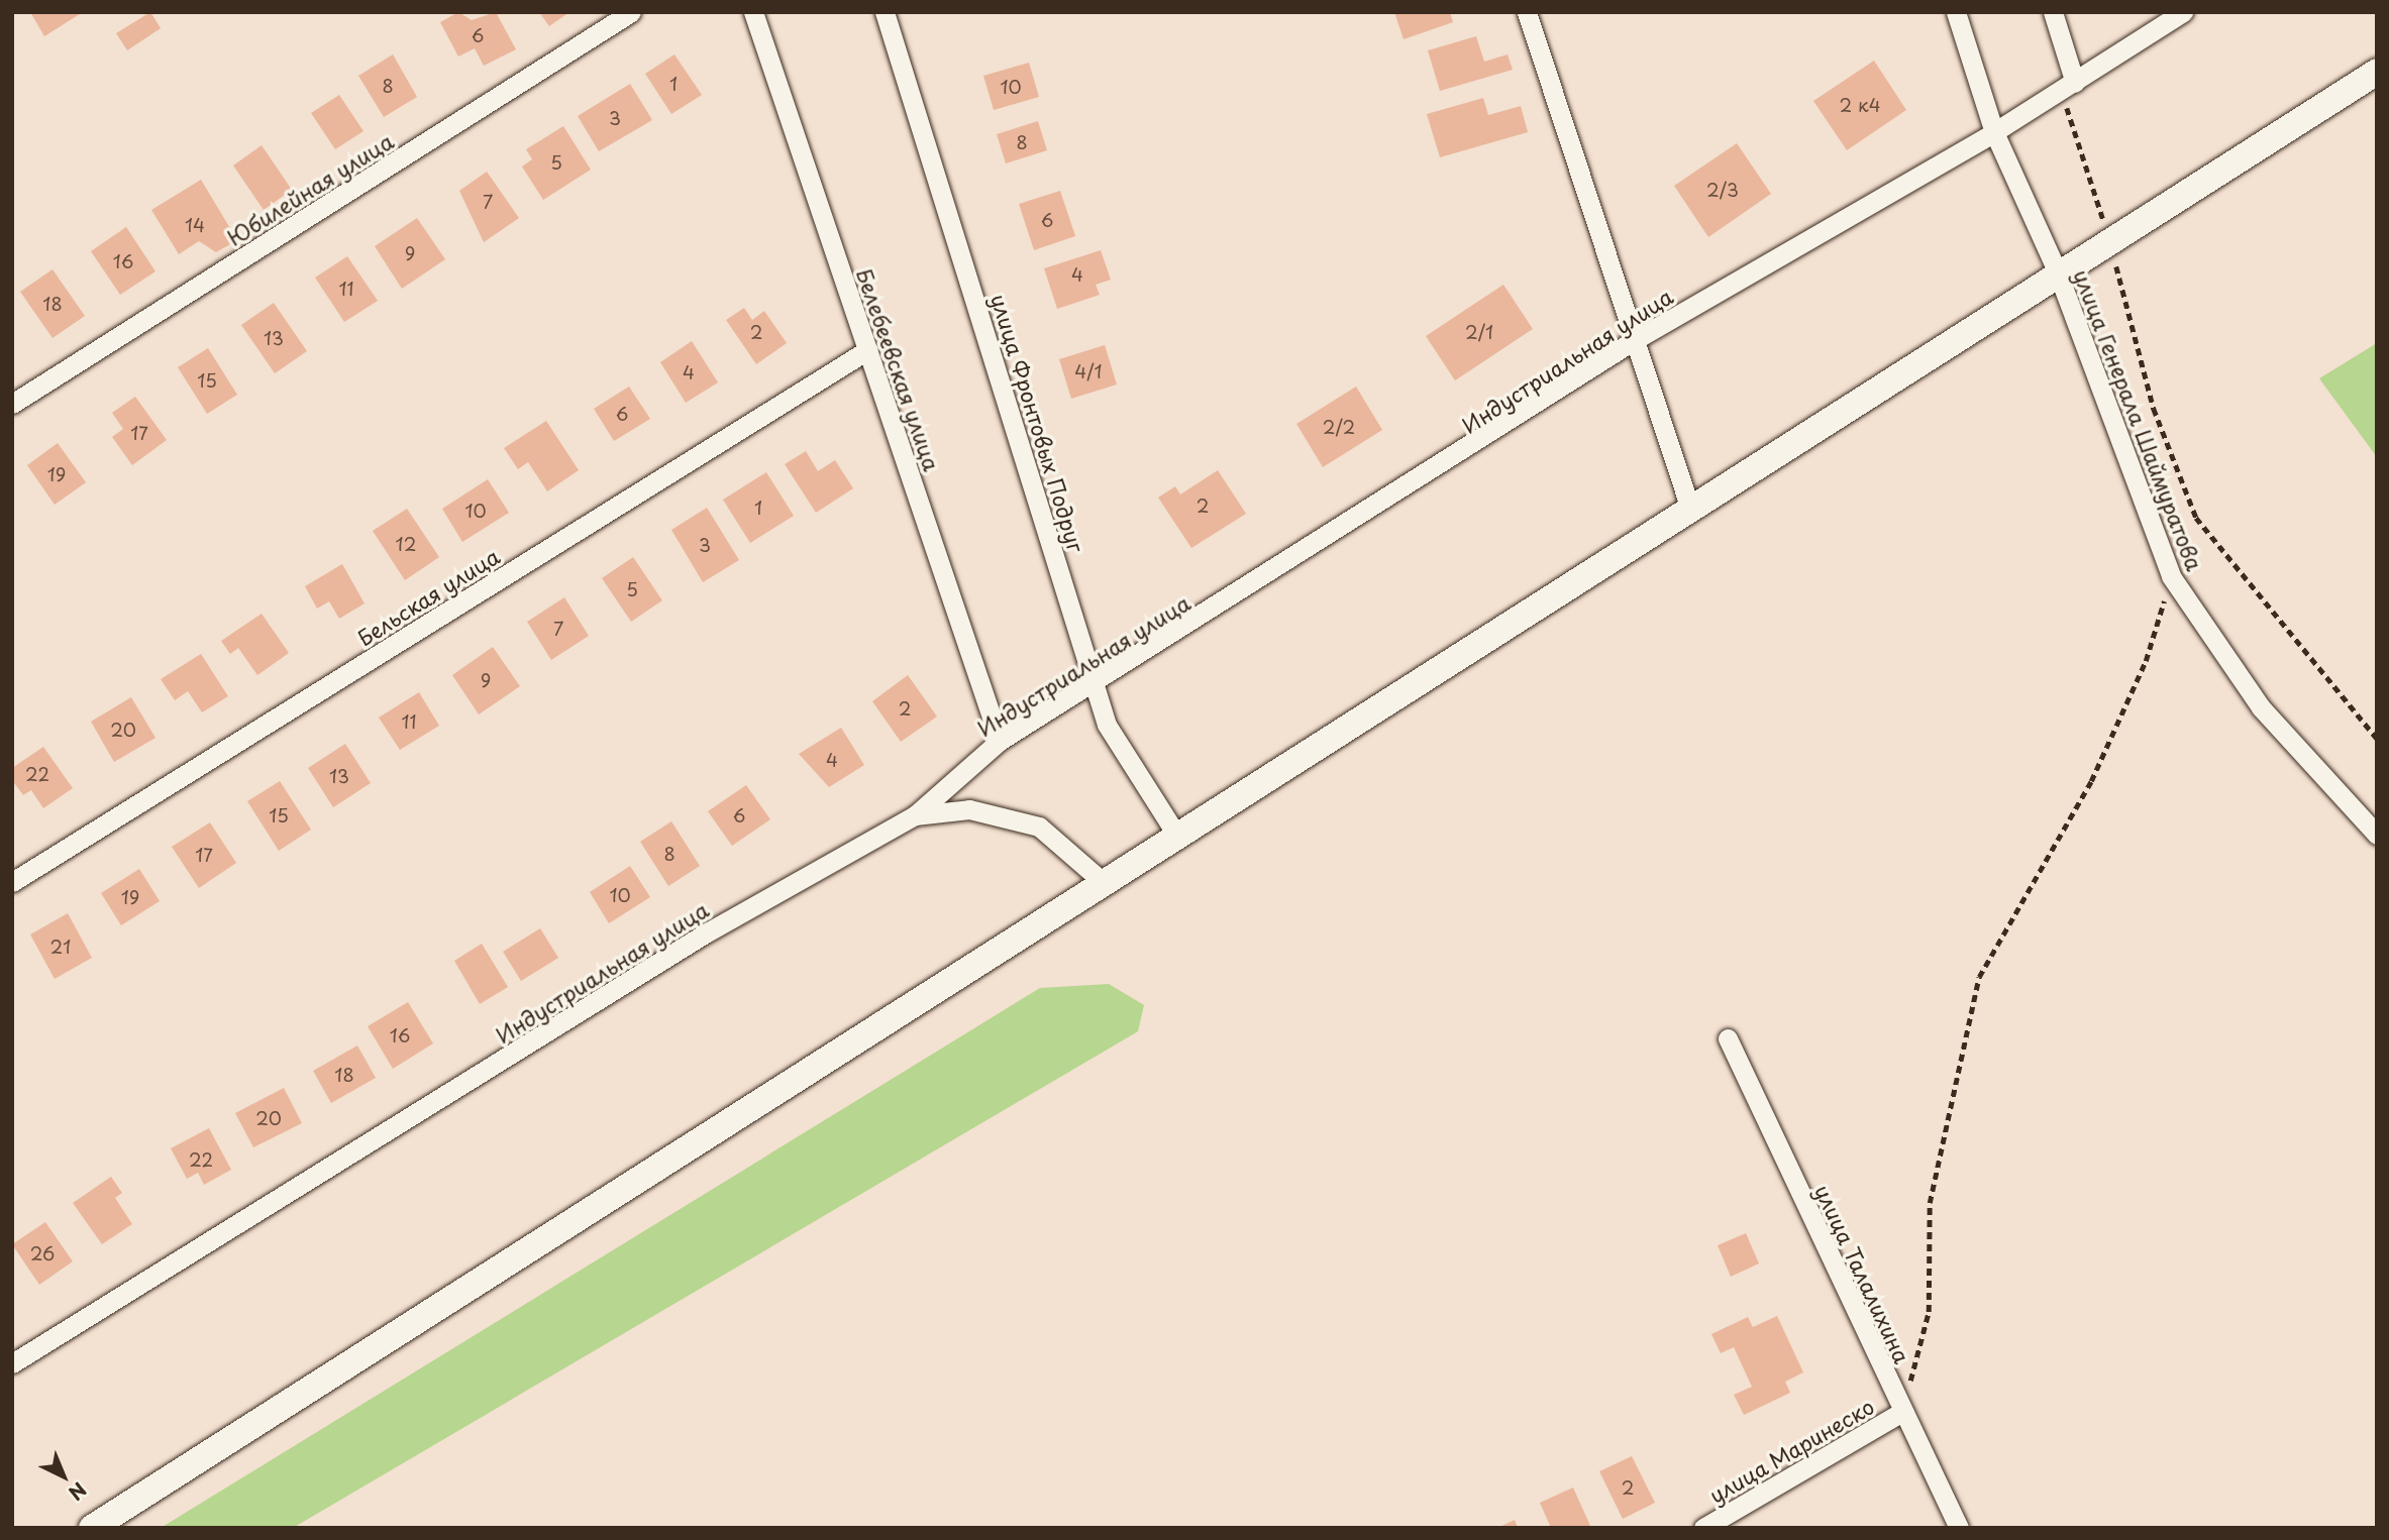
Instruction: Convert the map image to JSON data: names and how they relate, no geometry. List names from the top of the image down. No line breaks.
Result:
{"streets":{"street":["Юбилейная улица","Индустриальная улица","Белебеевская улица","улица Генерала Шаймуратова","улица Фронтовых Подруг","Бельская улица","улица Талалихина","улица Маринеско"]},"crossings":[["Индустриальная улица","Белебеевская улица"],["Индустриальная улица","улица Генерала Шаймуратова"],["Индустриальная улица","улица Фронтовых Подруг"],["Белебеевская улица","Бельская улица"],["улица Талалихина","улица Маринеско"]],"house_numbers":["6","1","8","10","2 к4","3","8","5","2/3","7","6","14","9","16","4","11","18","2","2/1","13","4/1","4","15","6","2/2","17","19","2","1","10","12","3","5","7","9","2","11","20","4","22","13","15","6","8","17","10","19","21","16","18","20","22","26","2"],"north":"bottom right"}
